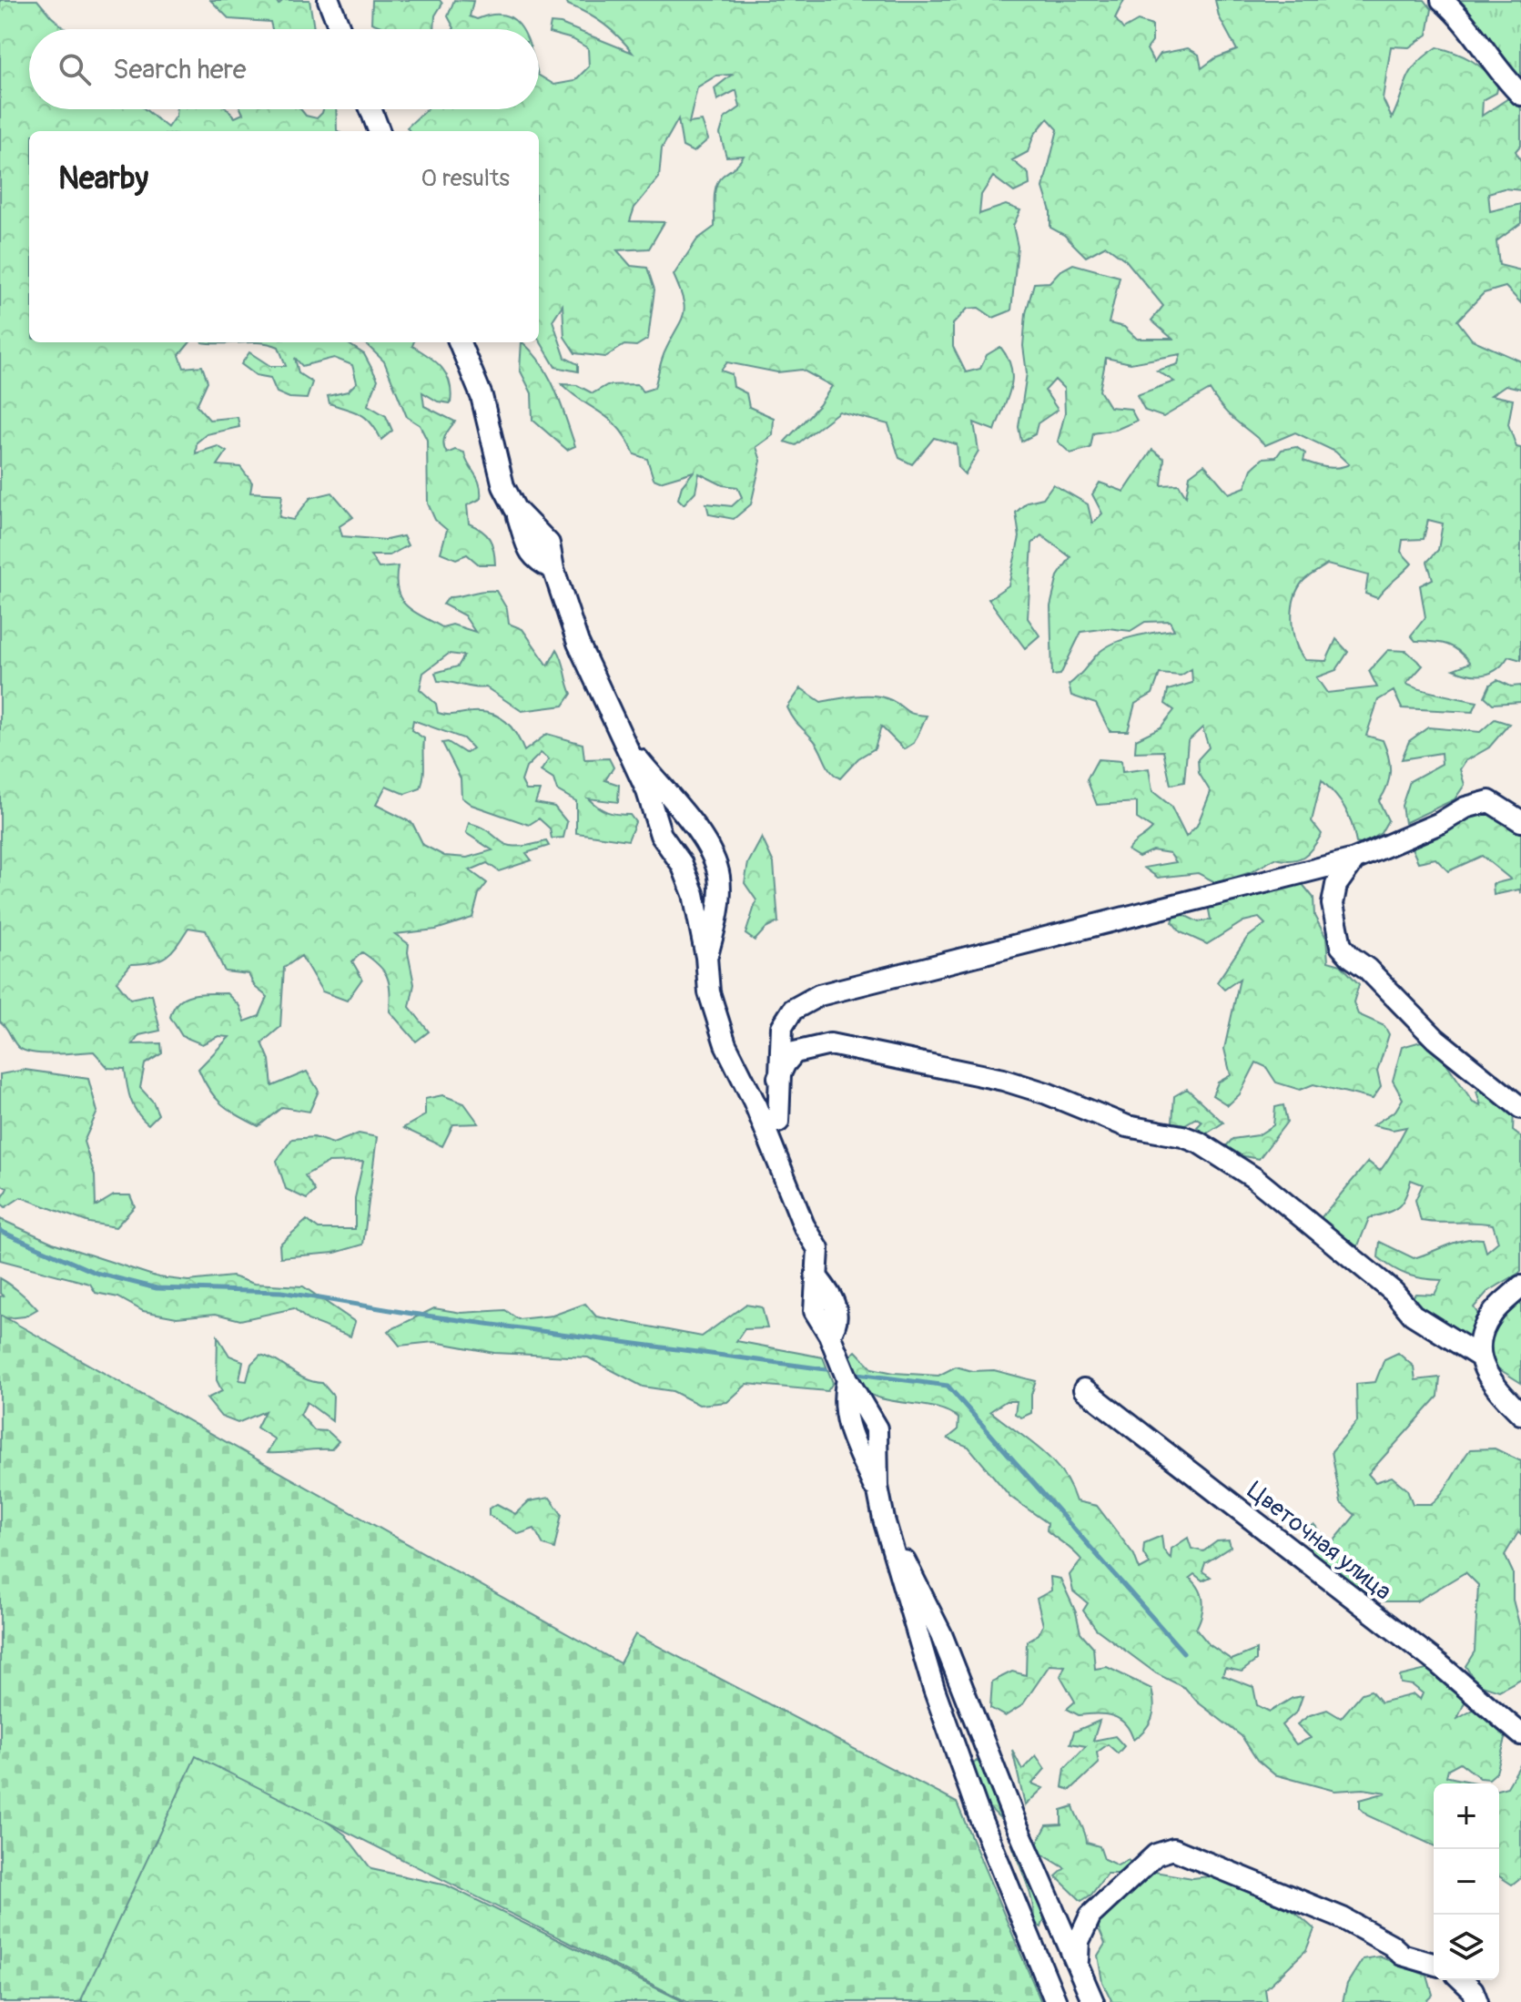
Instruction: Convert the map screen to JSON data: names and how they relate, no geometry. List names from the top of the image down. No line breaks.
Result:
{"streets":{"street":["Цветочная улица"]},"page":{"search":"Search here","heading":["Nearby","0 results"],"map_buttons":["+","−"]}}
